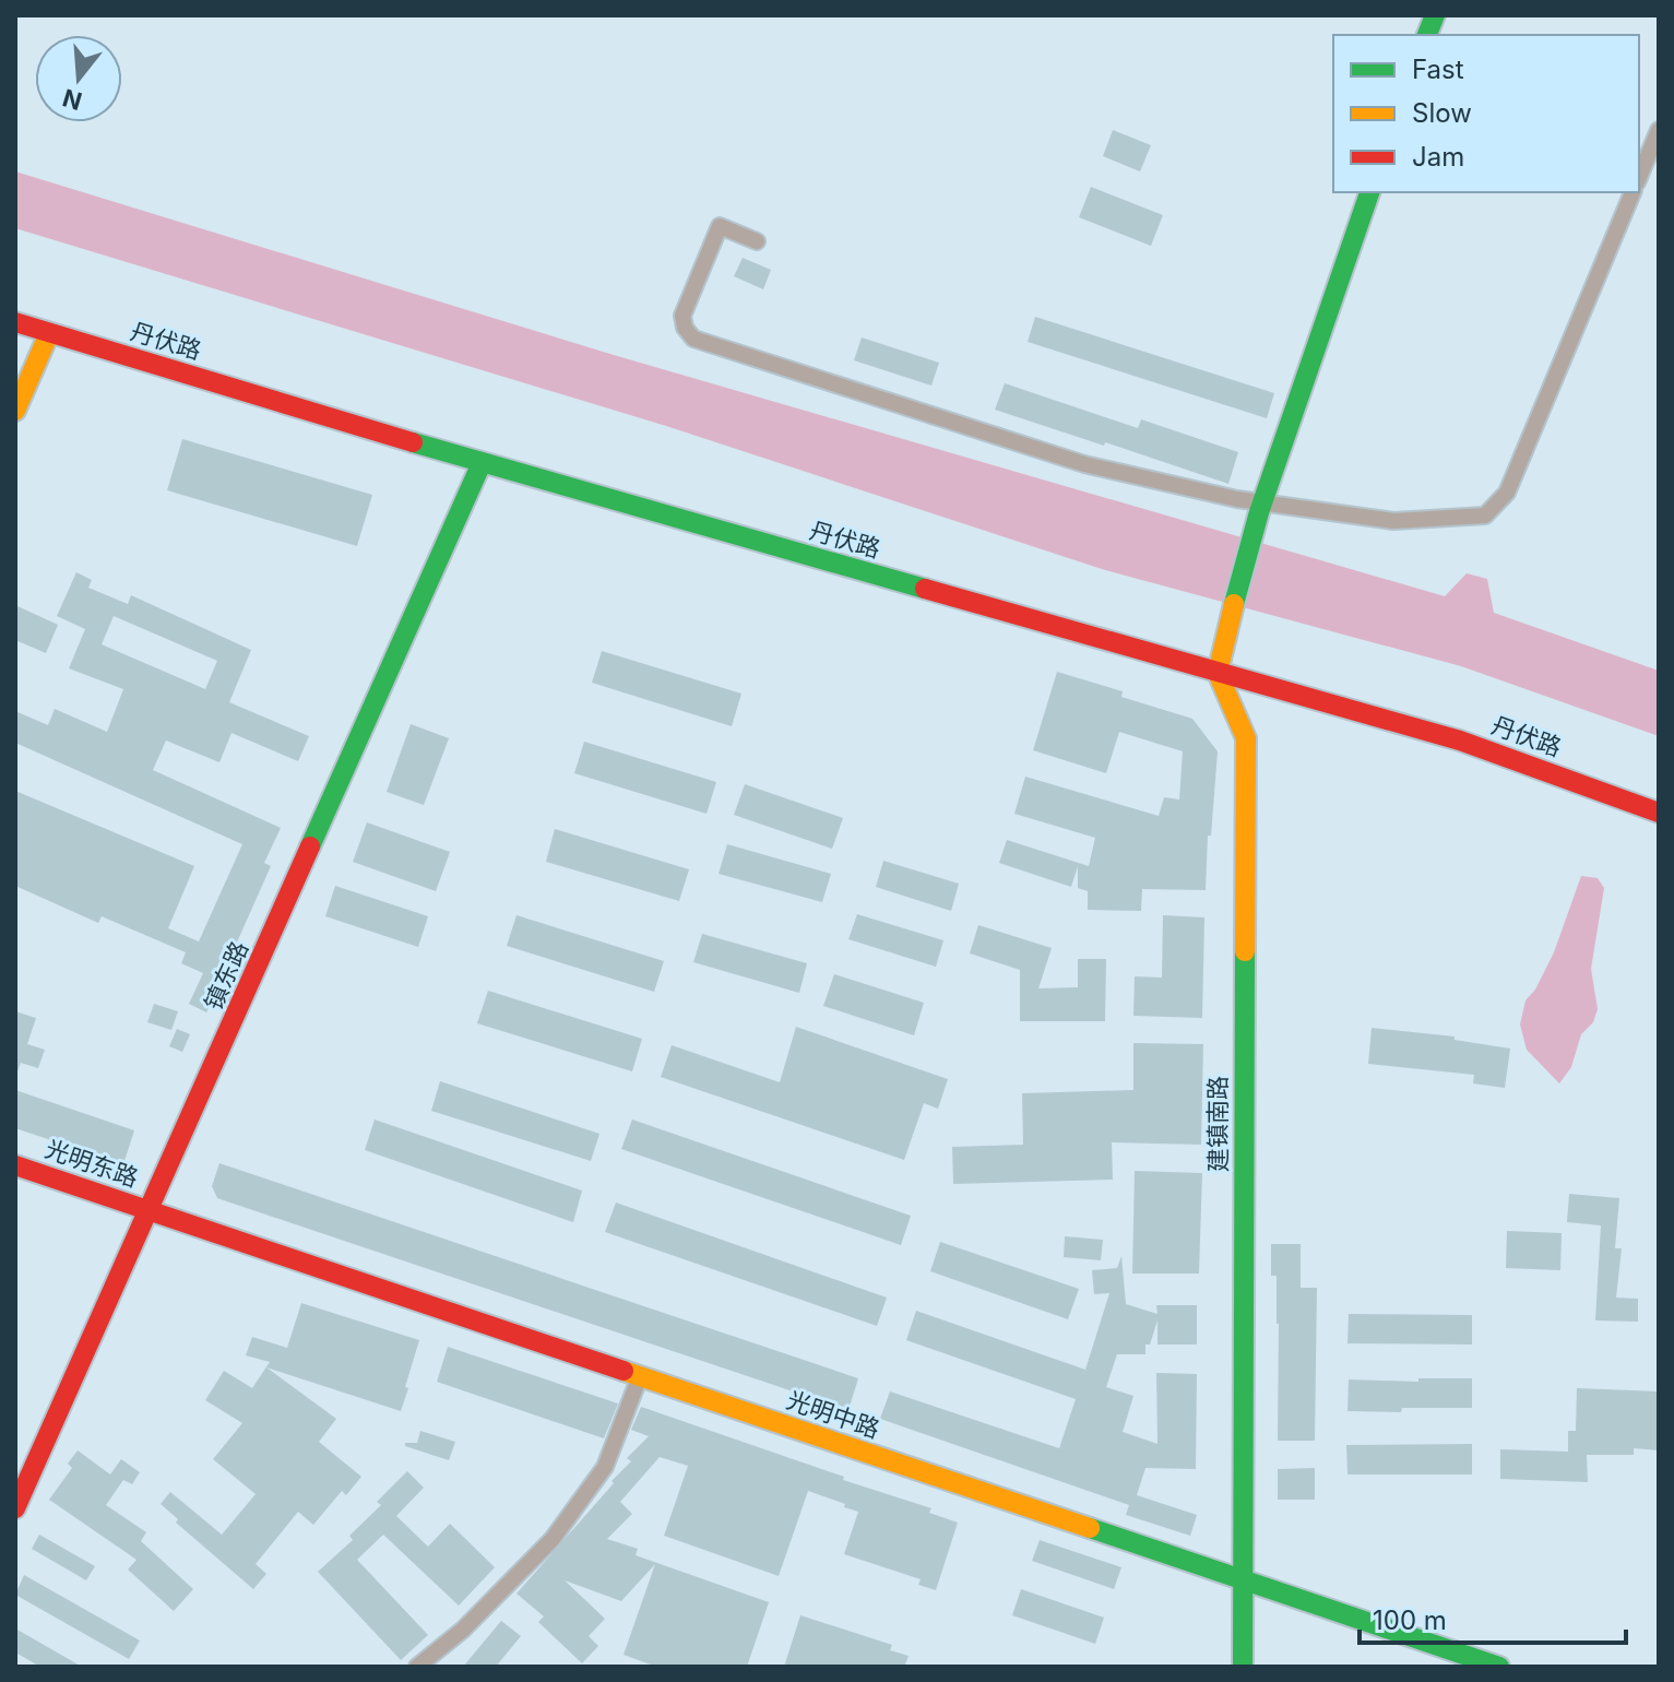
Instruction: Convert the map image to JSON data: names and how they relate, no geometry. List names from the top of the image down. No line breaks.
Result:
{"streets":{"street":["丹伏路","镇东路","建镇南路","光明东路","光明中路"]},"crossings":[["丹伏路","镇东路"],["丹伏路","建镇南路"],["镇东路","光明东路"],["镇东路","光明中路"],["建镇南路","光明中路"],["光明东路","光明中路"]],"legend":["Fast","Slow","Jam"],"scale_bar":"100 m","north":"bottom"}
